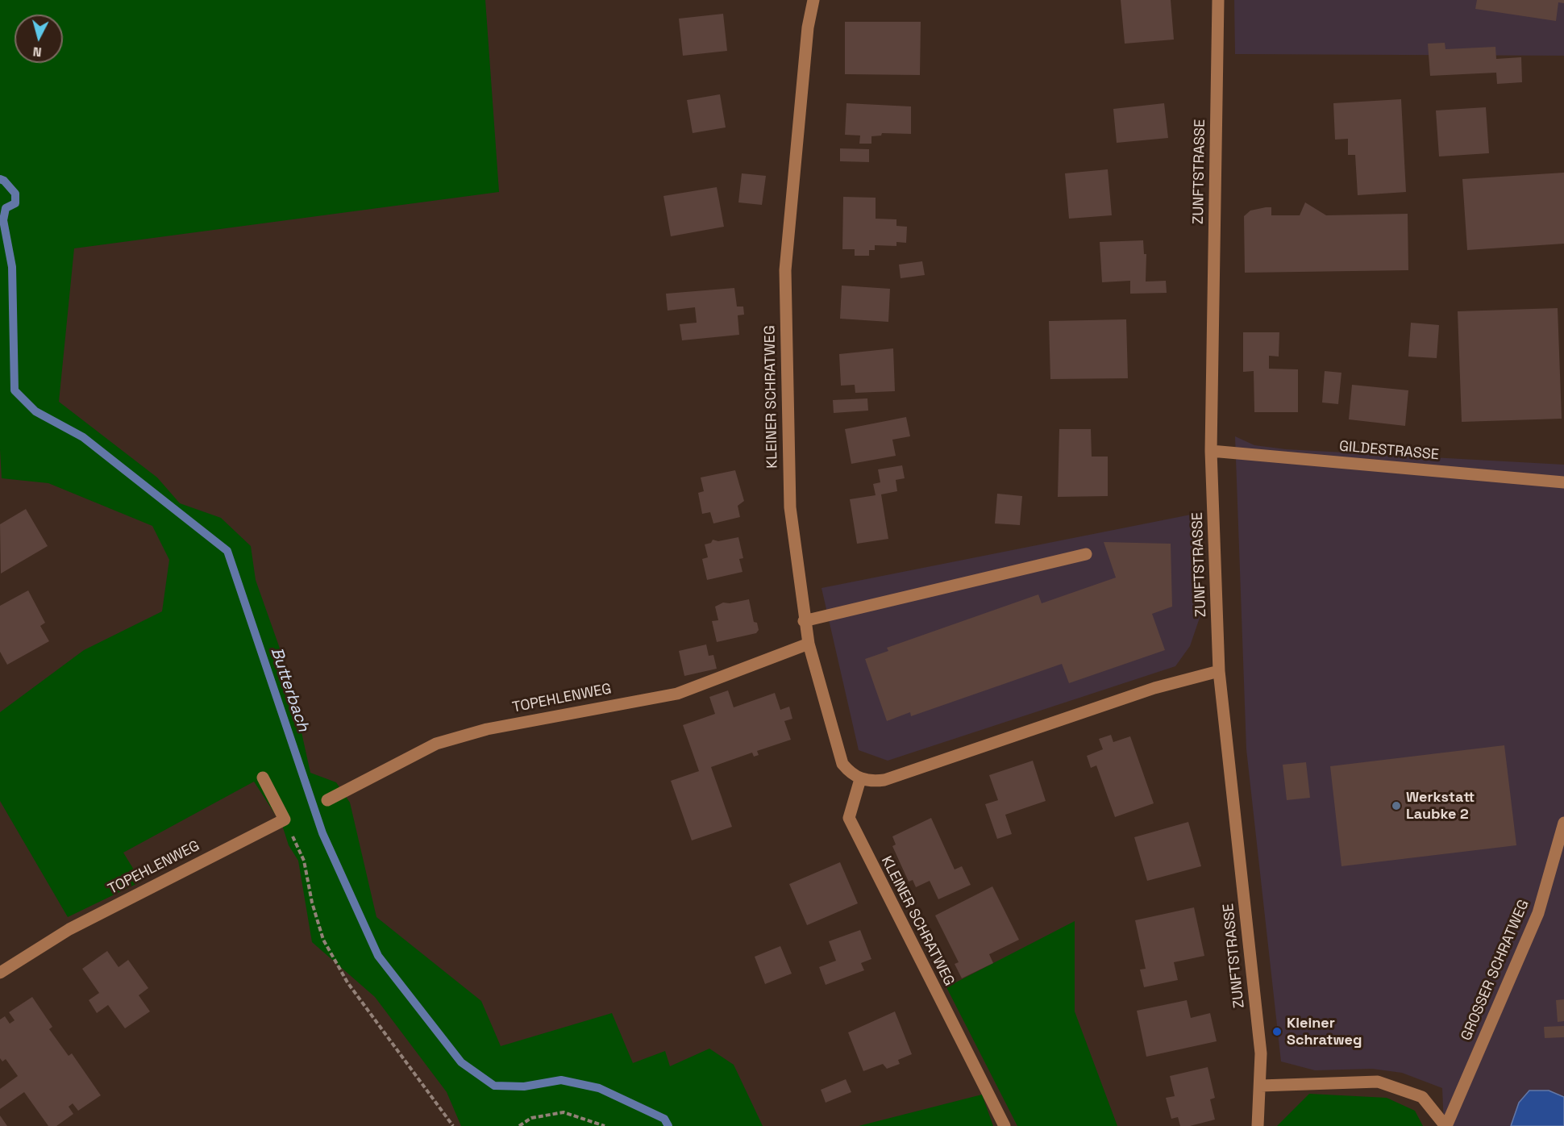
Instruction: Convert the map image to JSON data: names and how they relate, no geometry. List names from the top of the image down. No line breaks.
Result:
{"streets":{"street":["ZUNFTSTRASSE","KLEINER SCHRATWEG","GILDESTRASSE","TOPEHLENWEG","GROSSER SCHRATWEG"]},"crossings":[["ZUNFTSTRASSE","GILDESTRASSE"],["KLEINER SCHRATWEG","TOPEHLENWEG"]],"water":["Butterbach"],"places":["Werkstatt Laubke 2","Kleiner Schratweg"],"north":"bottom"}
